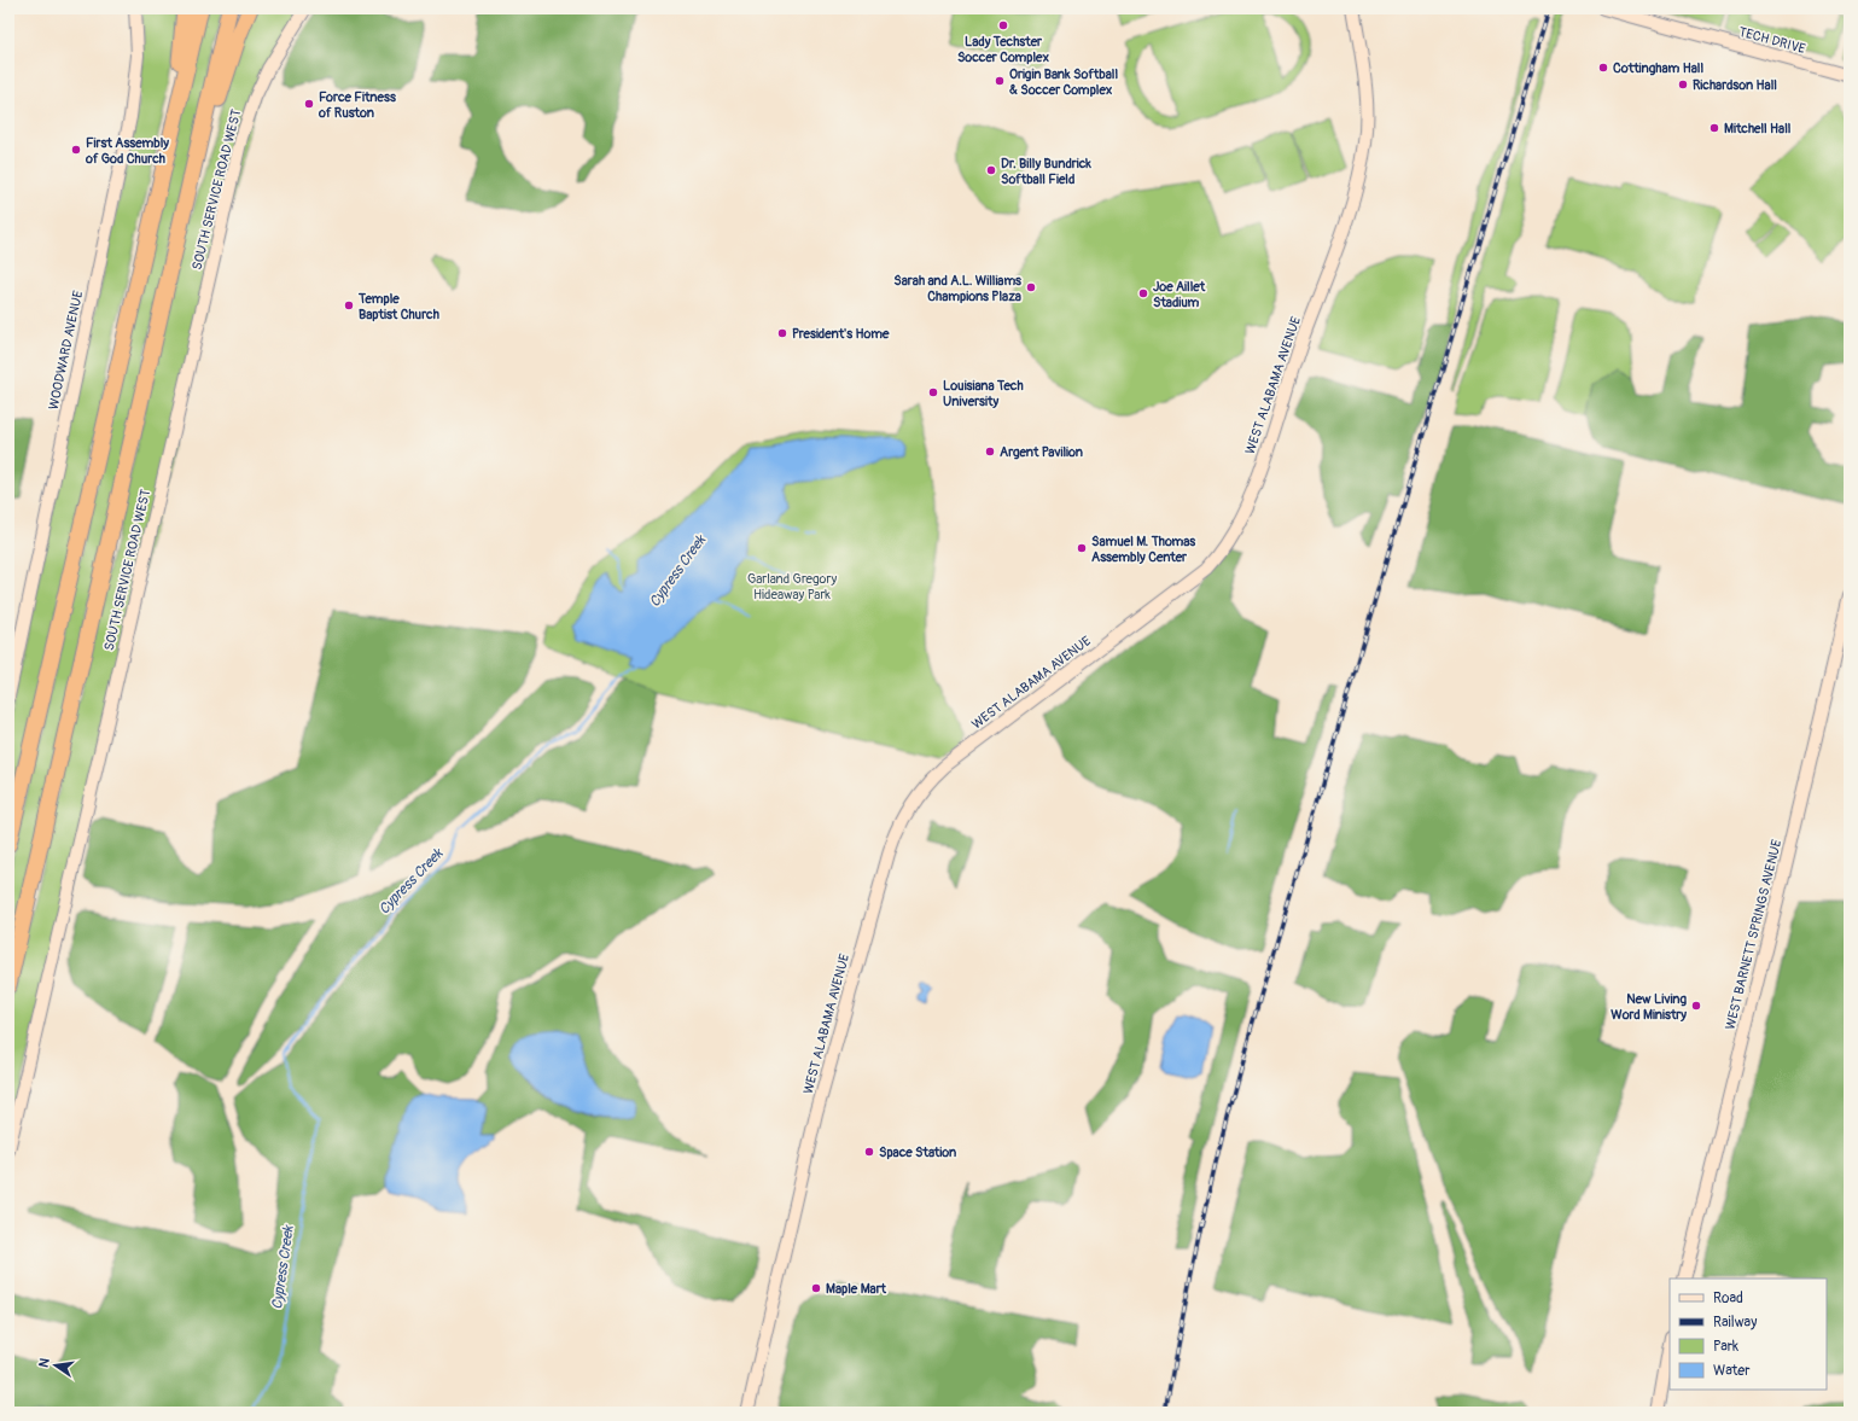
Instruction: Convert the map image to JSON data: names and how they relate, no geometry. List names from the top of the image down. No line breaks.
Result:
{"streets":{"main road":["TECH DRIVE","SOUTH SERVICE ROAD WEST","WOODWARD AVENUE","WEST ALABAMA AVENUE","WEST BARNETT SPRINGS AVENUE"]},"water":["Cypress Creek"],"parks":["Garland Gregory Hideaway Park"],"places":["Lady Techster Soccer Complex","Cottingham Hall","Origin Bank Softball & Soccer Complex","Richardson Hall","Force Fitness of Ruston","Mitchell Hall","First Assembly of God Church","Dr. Billy Bundrick Softball Field","Sarah and A.L. Williams Champions Plaza","Joe Aillet Stadium","Temple Baptist Church","President's Home","Louisiana Tech University","Argent Pavilion","Samuel M. Thomas Assembly Center","New Living Word Ministry","Space Station","Maple Mart"],"legend":["Road","Railway","Park","Water"],"north":"left"}
